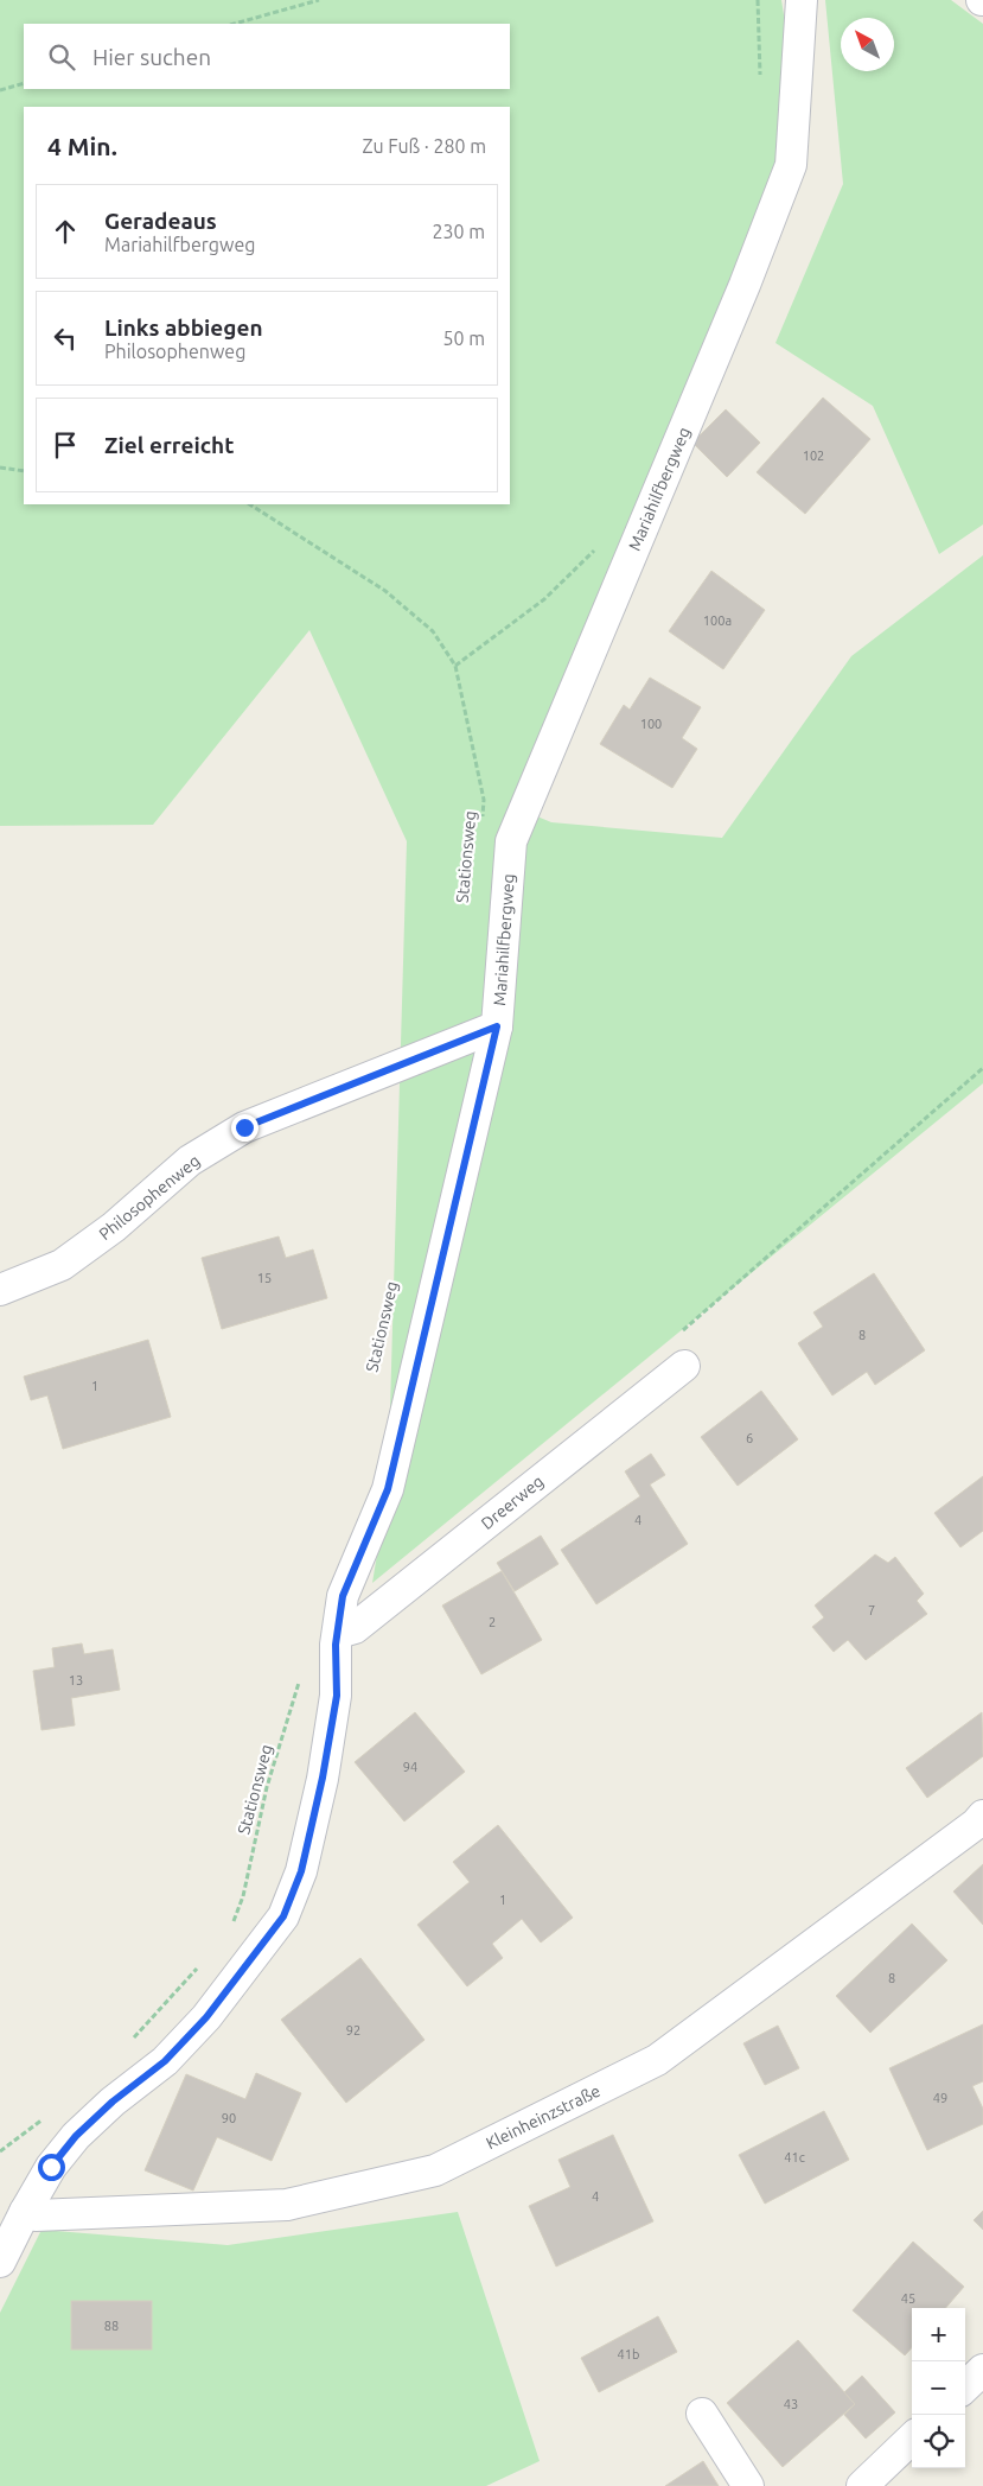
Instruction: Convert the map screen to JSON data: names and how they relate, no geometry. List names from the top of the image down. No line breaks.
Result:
{"streets":{"street":["Mariahilfbergweg","Philosophenweg","Dreerweg","Kleinheinzstraße"],"path":["Stationsweg"]},"crossings":[["Mariahilfbergweg","Philosophenweg"],["Mariahilfbergweg","Dreerweg"],["Mariahilfbergweg","Kleinheinzstraße"]],"house_numbers":["102","100a","100","15","8","1","6","4","7","2","13","94","1","8","92","49","90","41c","4","45","88","41b","43"],"north":"top left","page":{"search":"Hier suchen","heading":["4 Min.","Zu Fuß · 280 m"],"list":[["Geradeaus","Mariahilfbergweg","230 m"],["Links abbiegen","Philosophenweg","50 m"],"Ziel erreicht"],"map_buttons":["+","−"]}}
